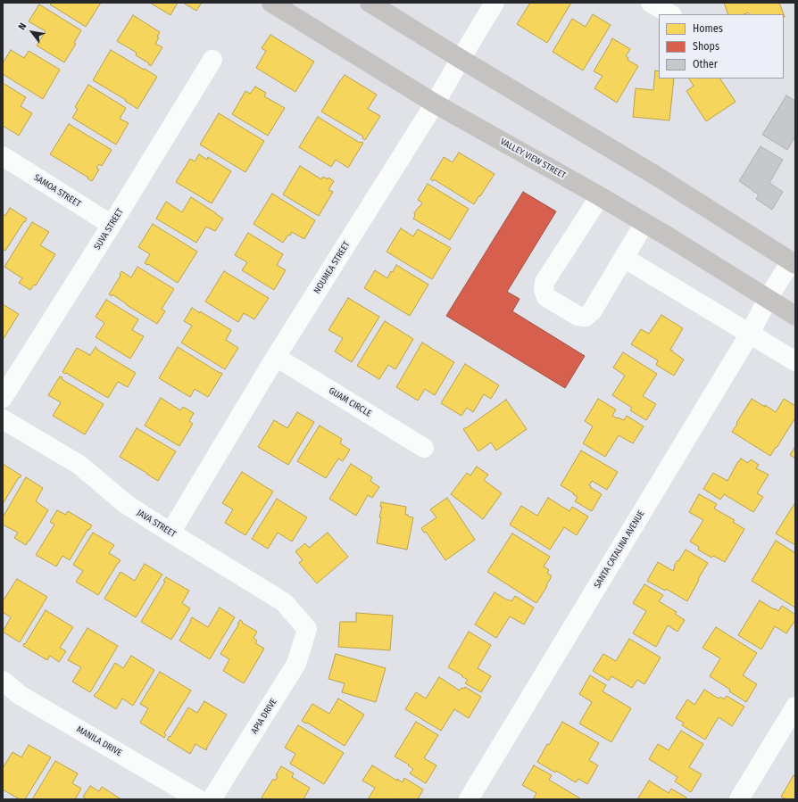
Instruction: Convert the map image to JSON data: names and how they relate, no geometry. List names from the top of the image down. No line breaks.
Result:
{"streets":{"main road":["VALLEY VIEW STREET"],"street":["SAMOA STREET","SUVA STREET","NOUMEA STREET","GUAM CIRCLE","JAVA STREET","SANTA CATALINA AVENUE","APIA DRIVE","MANILA DRIVE"]},"crossings":[["VALLEY VIEW STREET","NOUMEA STREET"],["VALLEY VIEW STREET","SANTA CATALINA AVENUE"],["SAMOA STREET","SUVA STREET"],["NOUMEA STREET","GUAM CIRCLE"],["NOUMEA STREET","JAVA STREET"],["JAVA STREET","APIA DRIVE"]],"legend":["Homes","Shops","Other"],"north":"top left"}
